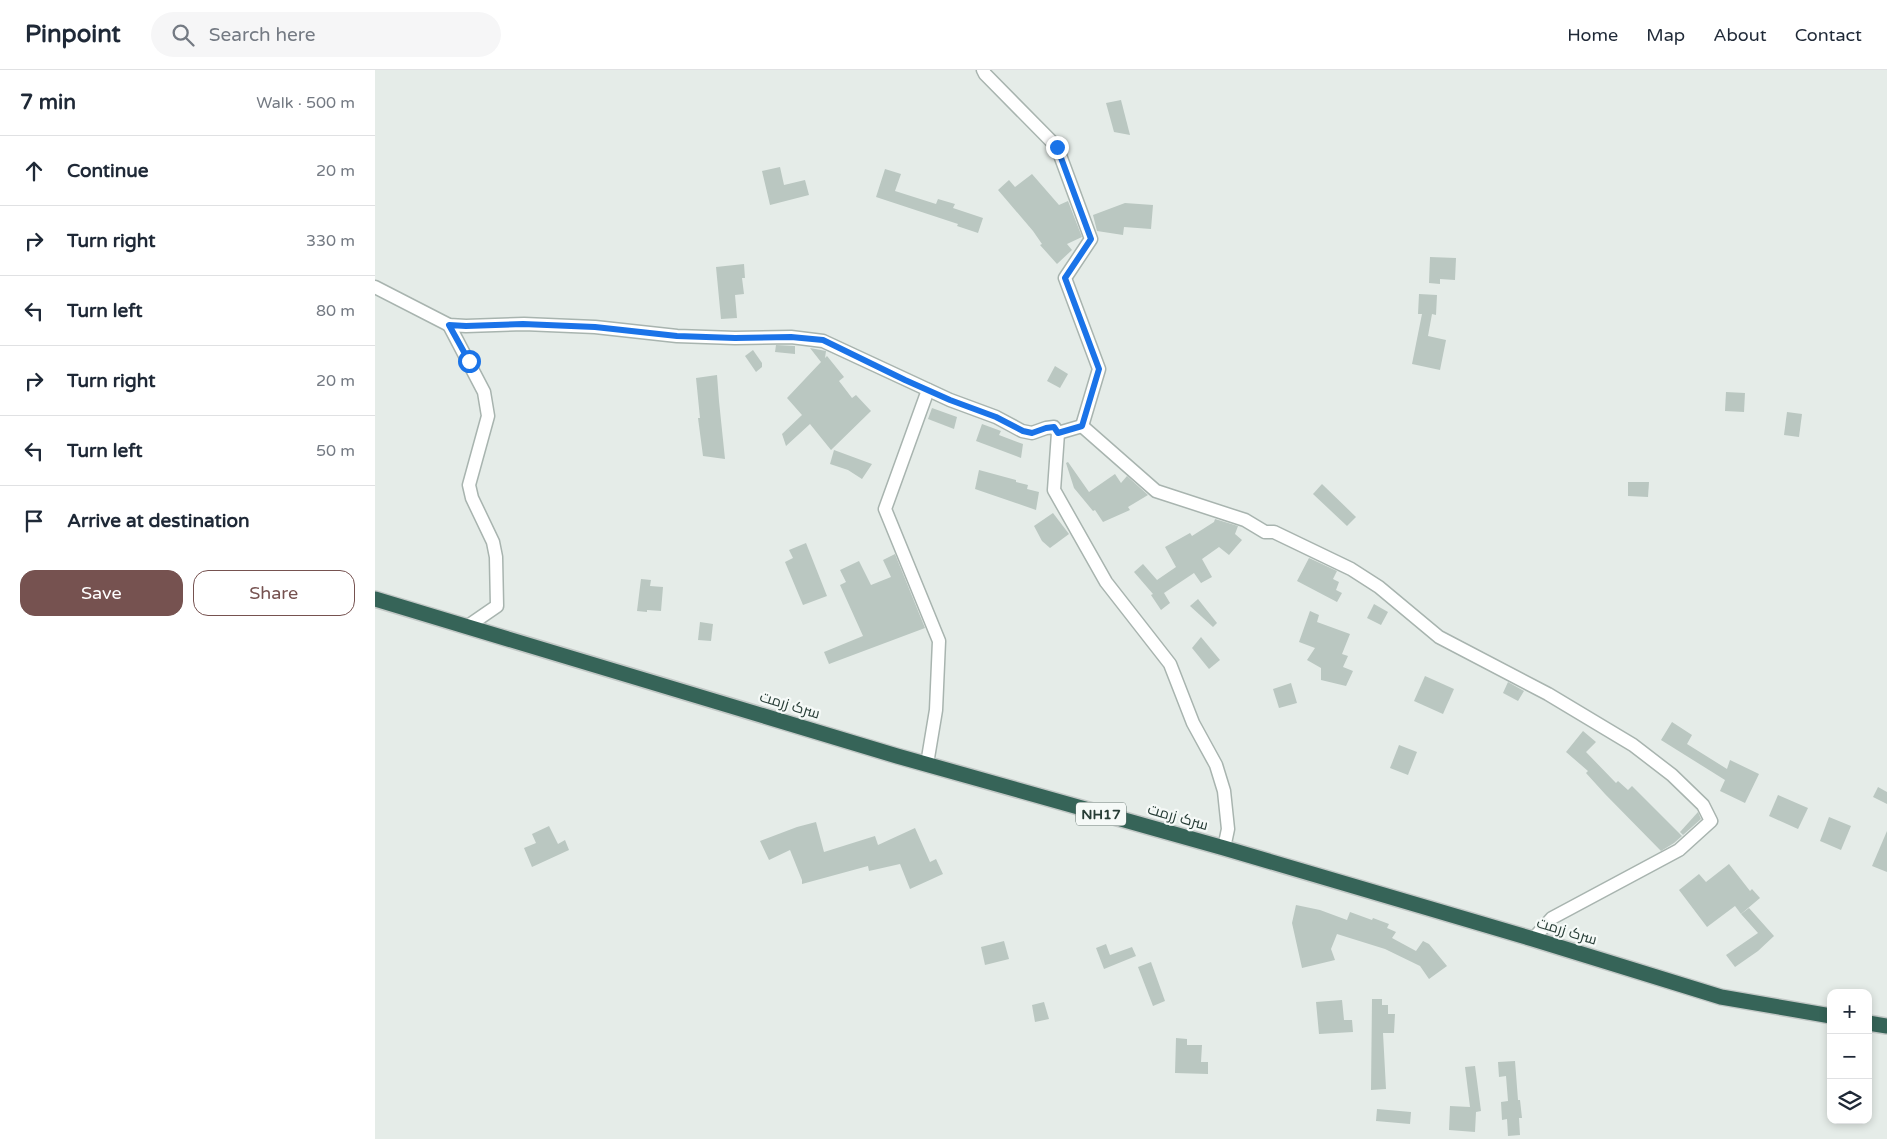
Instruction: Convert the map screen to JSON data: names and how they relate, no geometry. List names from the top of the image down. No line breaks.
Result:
{"streets":{"highway":["سرک زرمت","NH17"]},"page":{"header":"Pinpoint","search":"Search here","nav":["Home","Map","About","Contact"],"heading":["7 min","Walk · 500 m"],"list":[["Continue","20 m"],["Turn right","330 m"],["Turn left","80 m"],["Turn right","20 m"],["Turn left","50 m"],"Arrive at destination"],"buttons":["Save","Share"],"map_buttons":["+","−"]}}
